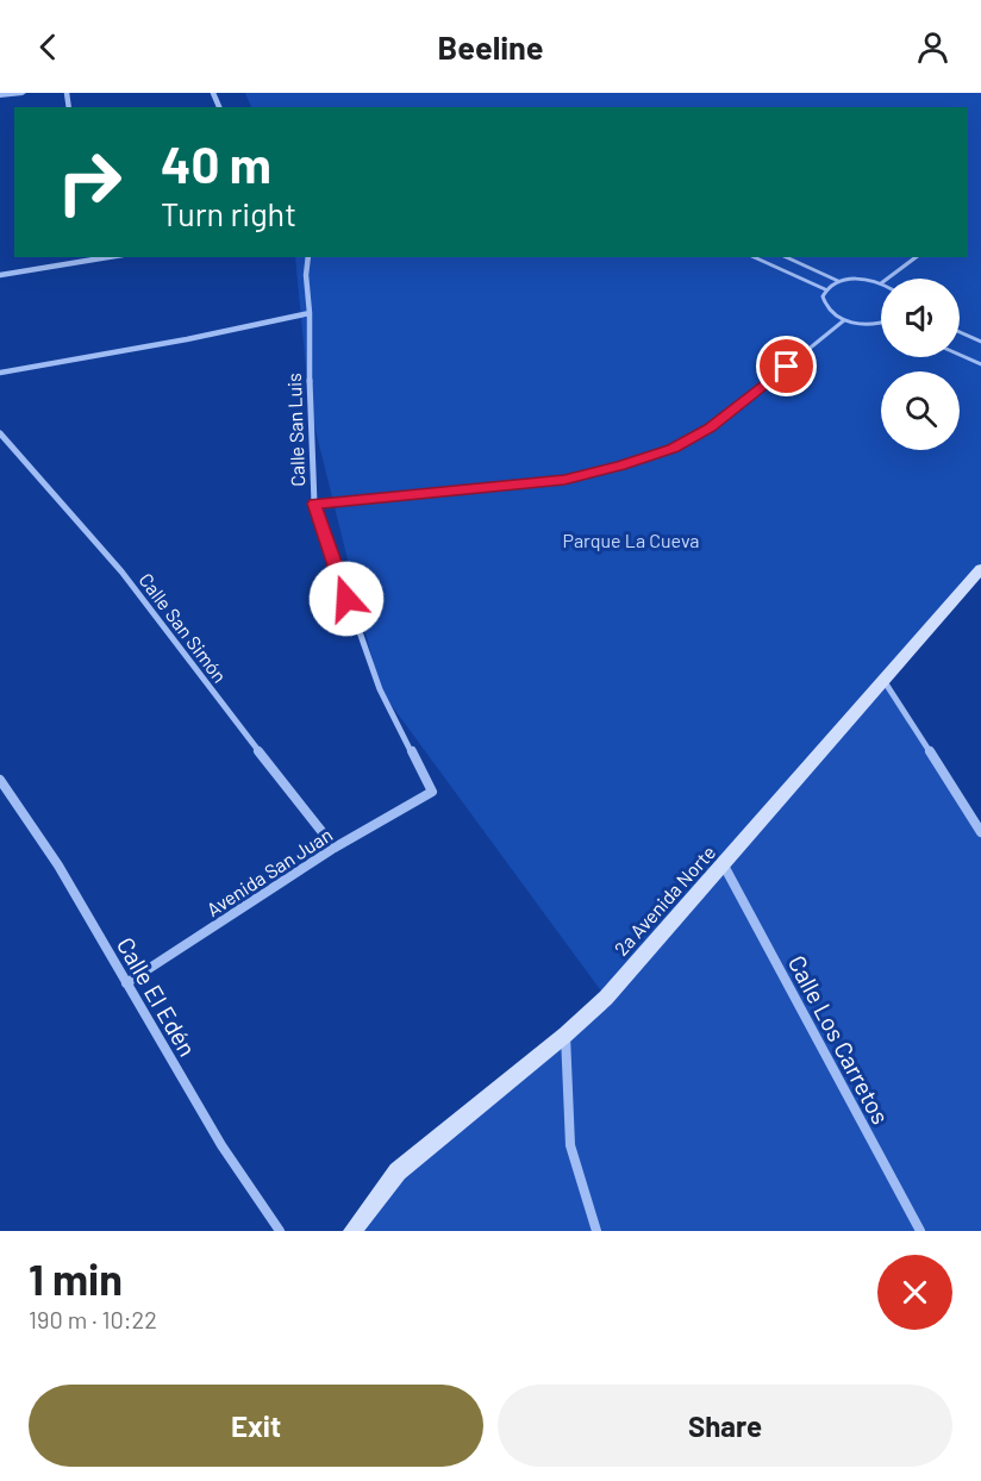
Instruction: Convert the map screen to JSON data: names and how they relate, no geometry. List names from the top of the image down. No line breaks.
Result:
{"streets":{"main road":["2a Avenida Norte"],"street":["Calle San Luis","Calle San Simón","Avenida San Juan","Calle El Edén","Calle Los Carretos"]},"crossings":[["Calle San Luis","Avenida San Juan"],["Calle San Simón","Avenida San Juan"],["Avenida San Juan","Calle El Edén"],["2a Avenida Norte","Calle Los Carretos"]],"parks":["Parque La Cueva"],"page":{"header":"Beeline","turn":["40 m","Turn right"],"heading":["1 min","190 m · 10:22"],"buttons":["Exit","Share"]}}
